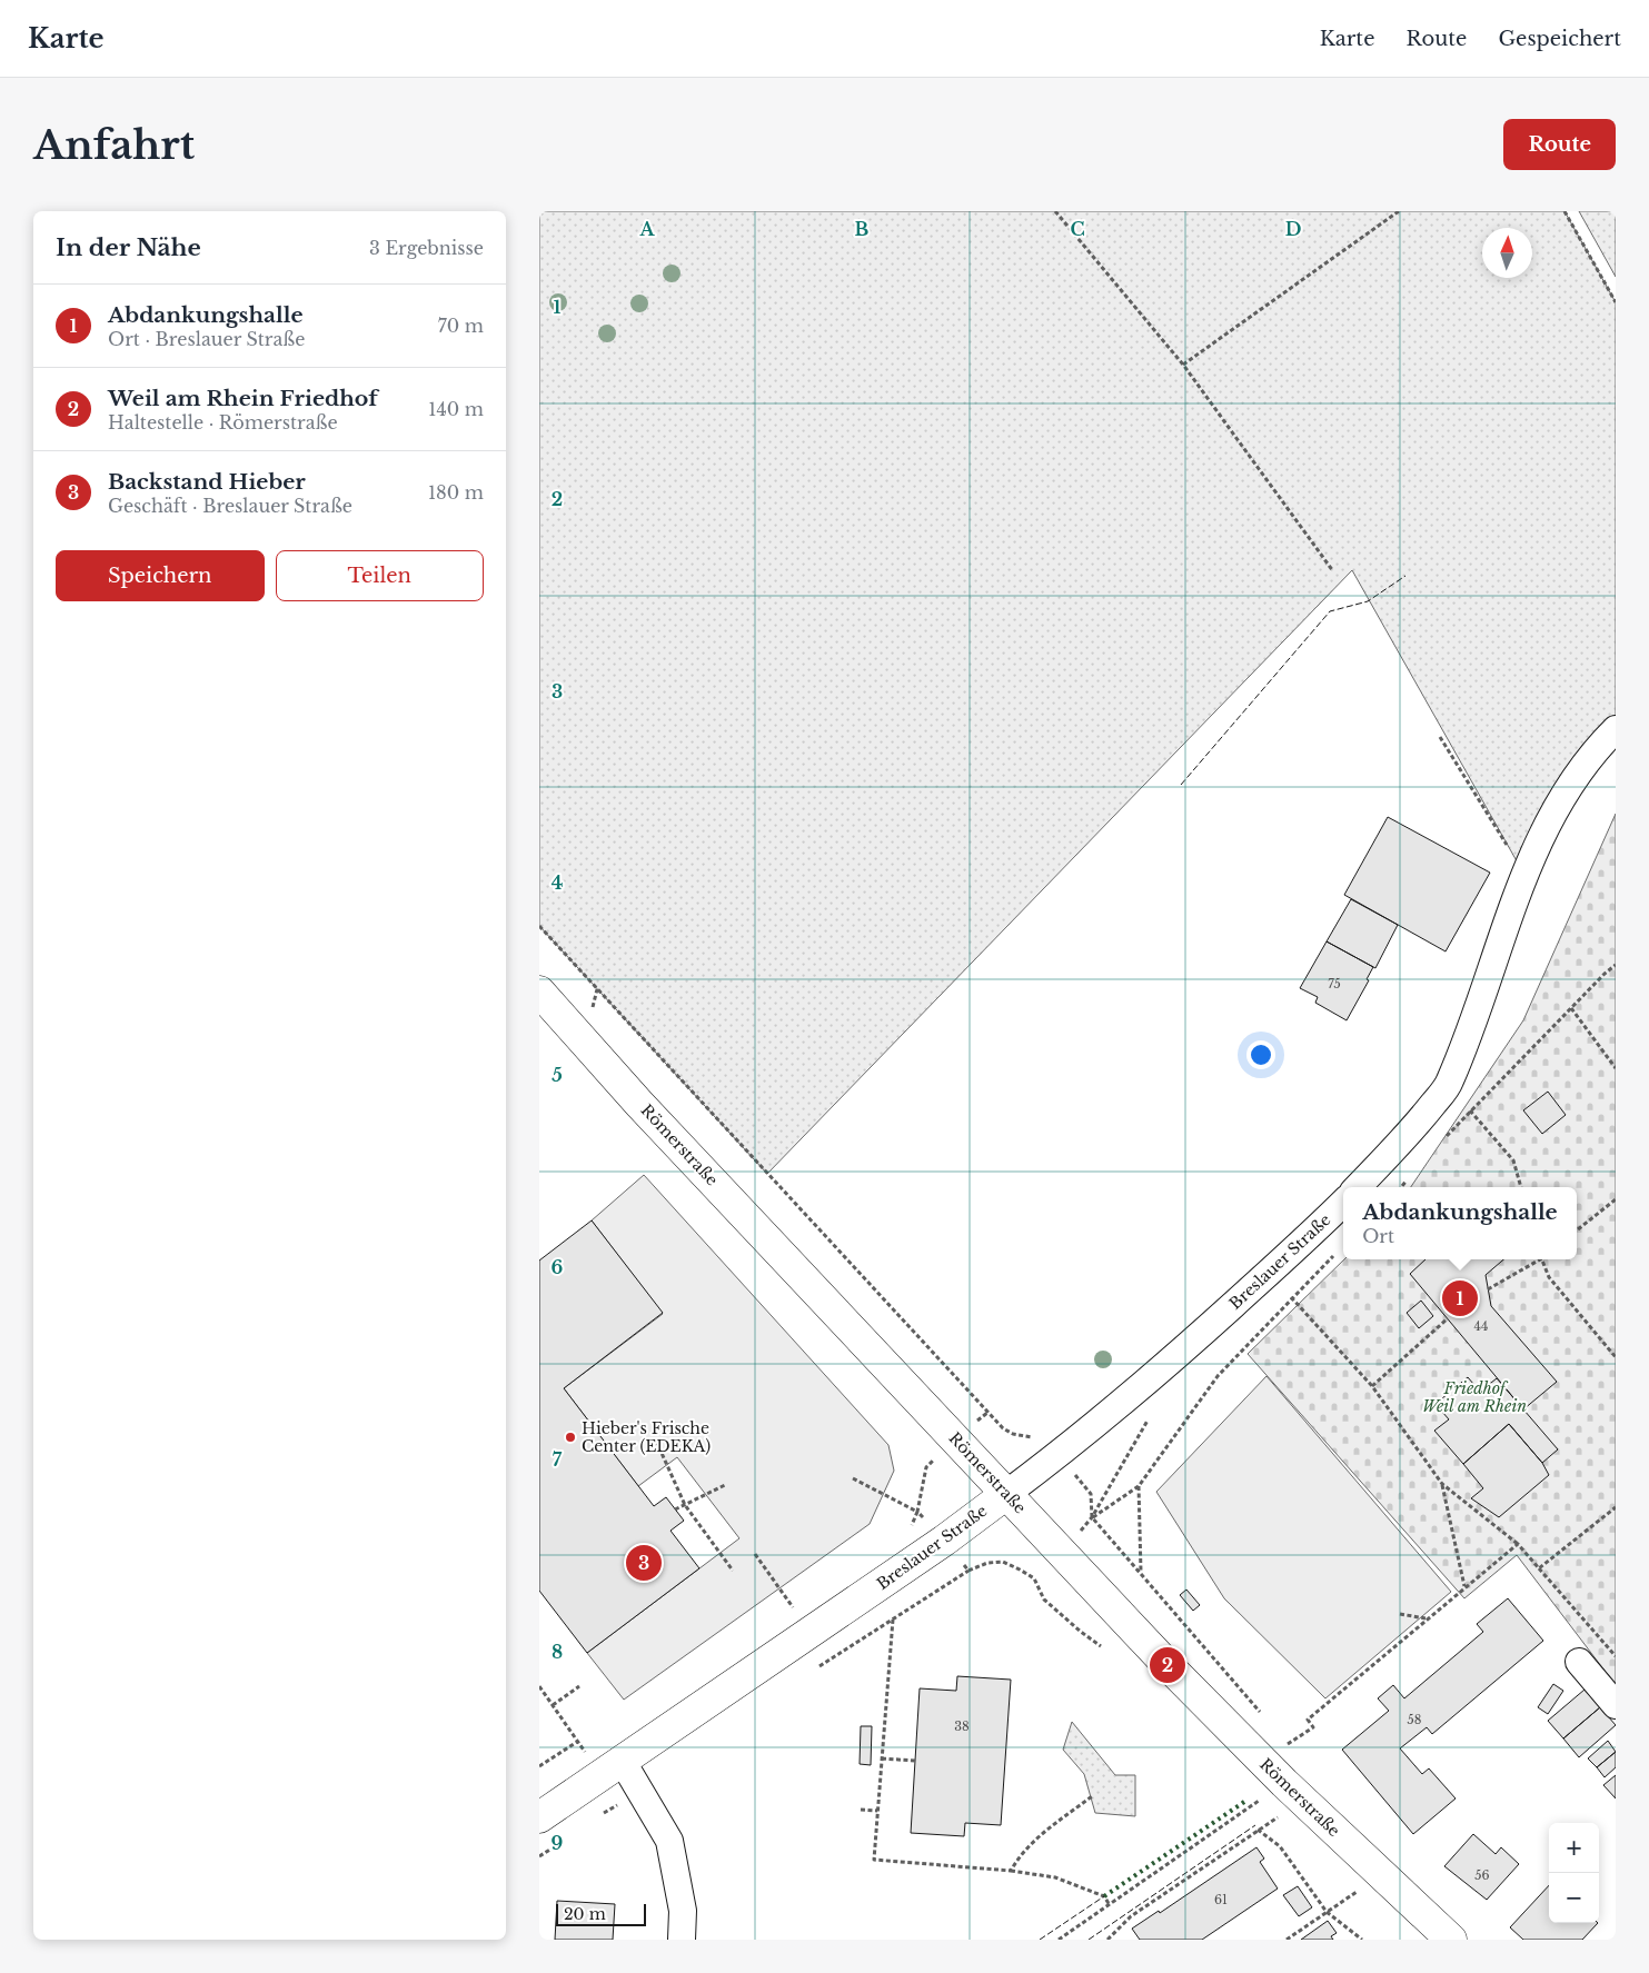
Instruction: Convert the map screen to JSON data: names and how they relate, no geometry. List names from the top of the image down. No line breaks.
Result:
{"streets":{"street":["Römerstraße","Breslauer Straße"]},"crossings":[["Römerstraße","Breslauer Straße"]],"parks":["Friedhof Weil am Rhein"],"places":["Hieber's Frische Center (EDEKA)"],"house_numbers":["75","44","58","38","56","61"],"scale_bar":"20 m","north":"top","page":{"header":"Karte","nav":["Karte","Route","Gespeichert"],"buttons":["Route",["Speichern","Teilen"]],"title":"Anfahrt","heading":["In der Nähe","3 Ergebnisse"],"list":[{"mark":"1","name":"Abdankungshalle","note":"Ort · Breslauer Straße","value":"70 m"},{"mark":"2","name":"Weil am Rhein Friedhof","note":"Haltestelle · Römerstraße","value":"140 m"},{"mark":"3","name":"Backstand Hieber","note":"Geschäft · Breslauer Straße","value":"180 m"}],"popup":["Abdankungshalle","Ort"],"pins":["1","3","2"],"map_buttons":["+","−"],"scale":"20 m"},"grid":{"columns":["A","B","C","D"],"rows":["1","2","3","4","5","6","7","8","9"]}}
